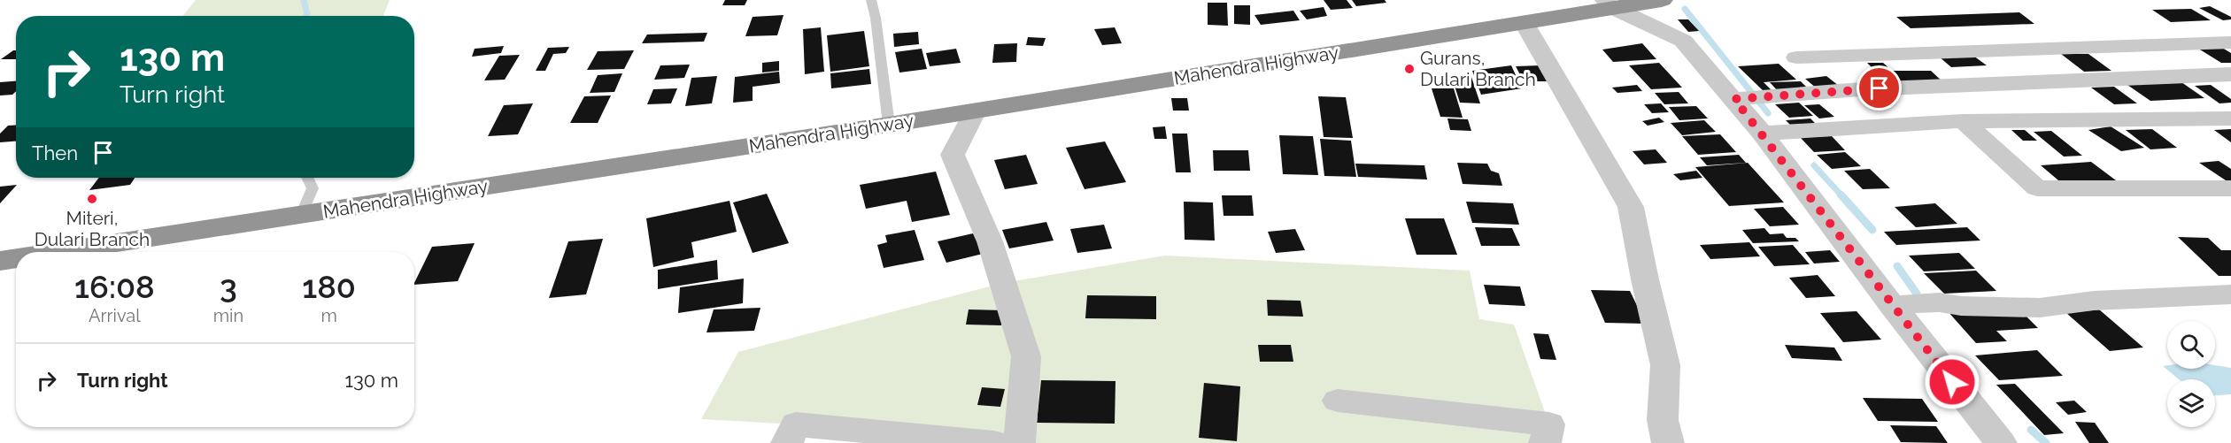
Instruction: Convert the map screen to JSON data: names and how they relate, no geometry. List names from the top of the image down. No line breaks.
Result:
{"streets":{"highway":["Mahendra Highway"]},"places":["Gurans, Dulari Branch","Miteri, Dulari Branch"],"page":{"turn":["130 m","Turn right"],"then":"Then","eta":["16:08","Arrival","3","min","180","m"],"list":[{"name":"Turn right","value":"130 m"}]}}
